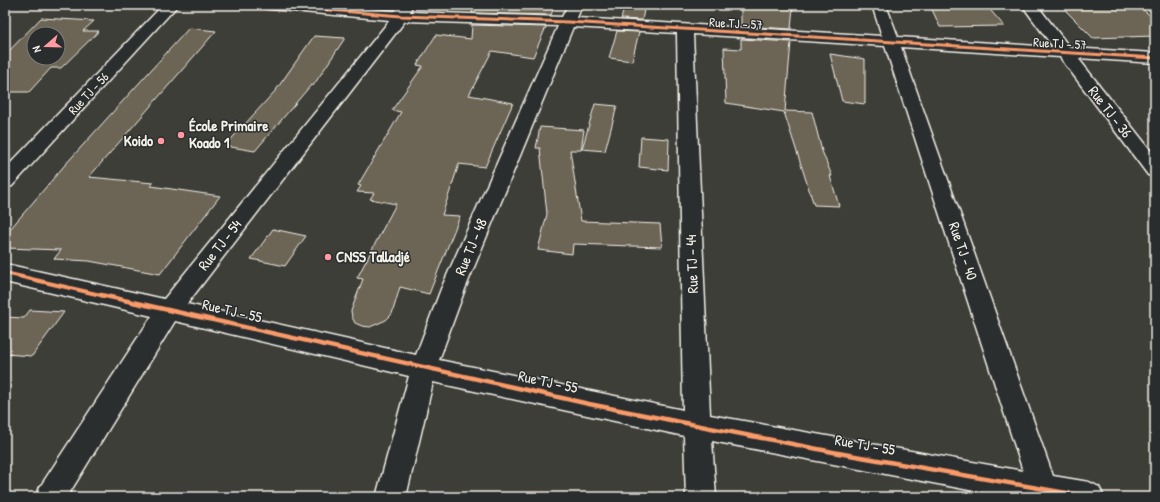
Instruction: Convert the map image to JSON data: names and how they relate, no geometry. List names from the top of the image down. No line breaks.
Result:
{"streets":{"street":["Rue TJ - 57","Rue TJ - 56","Rue TJ - 36","Rue TJ - 54","Rue TJ - 48","Rue TJ - 40","Rue TJ - 44","Rue TJ - 55"]},"crossings":[["Rue TJ - 57","Rue TJ - 36"],["Rue TJ - 57","Rue TJ - 54"],["Rue TJ - 57","Rue TJ - 48"],["Rue TJ - 57","Rue TJ - 40"],["Rue TJ - 57","Rue TJ - 44"],["Rue TJ - 54","Rue TJ - 55"],["Rue TJ - 48","Rue TJ - 55"],["Rue TJ - 40","Rue TJ - 55"],["Rue TJ - 44","Rue TJ - 55"]],"places":["École Primaire Koado 1","Koido","CNSS Talladjé"],"north":"left"}
